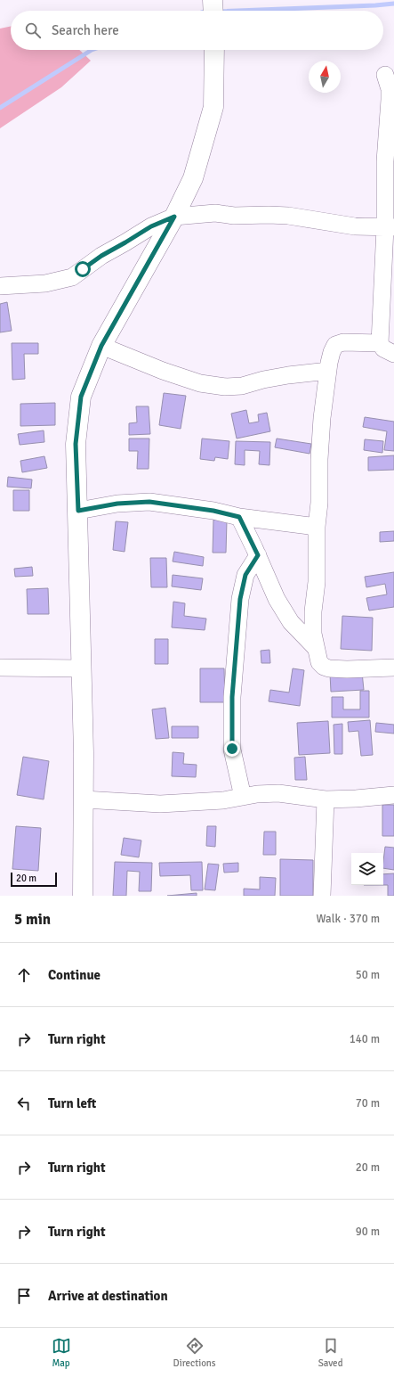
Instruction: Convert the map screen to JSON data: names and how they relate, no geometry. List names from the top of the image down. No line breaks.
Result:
{"scale_bar":"20 m","north":"top","page":{"search":"Search here","scale":"20 m","heading":["5 min","Walk · 370 m"],"list":[["Continue","50 m"],["Turn right","140 m"],["Turn left","70 m"],["Turn right","20 m"],["Turn right","90 m"],"Arrive at destination"],"nav":["Map","Directions","Saved"]}}
